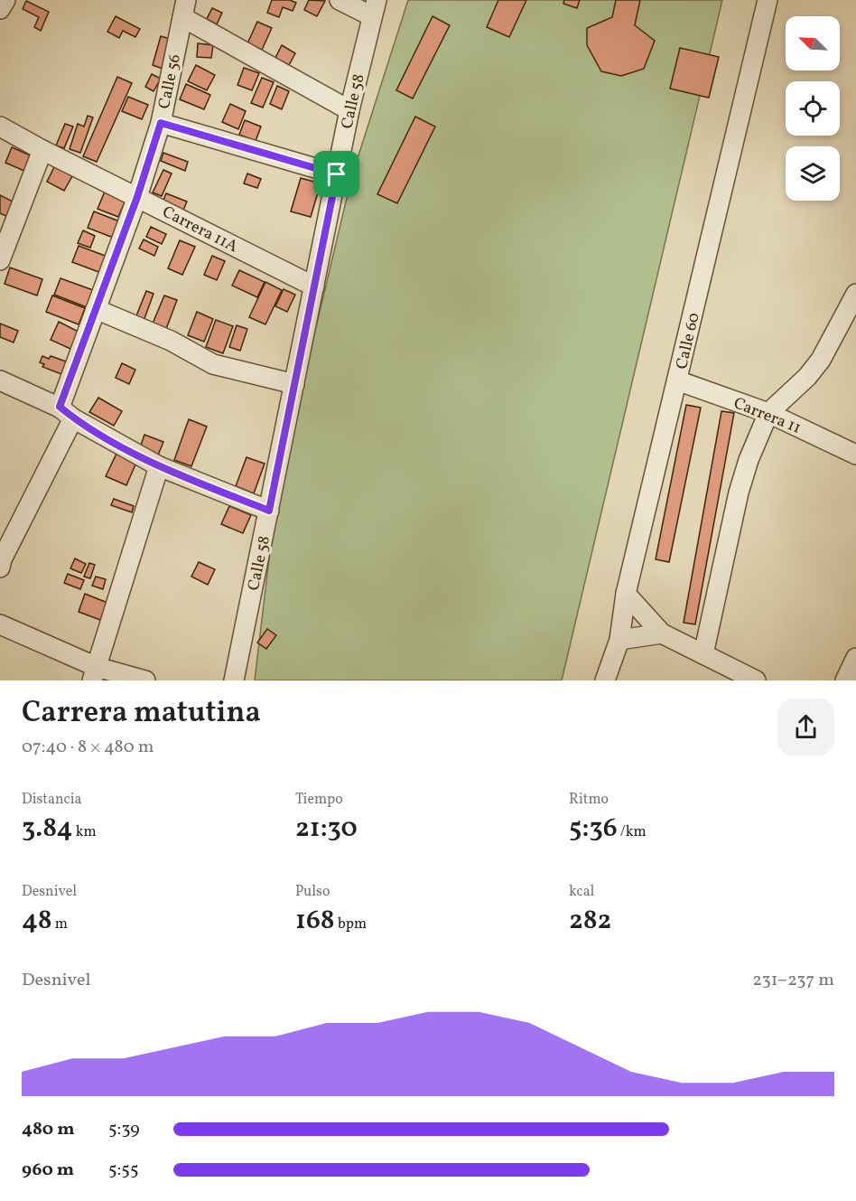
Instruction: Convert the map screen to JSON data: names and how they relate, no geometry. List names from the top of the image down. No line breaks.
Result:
{"streets":{"street":["Calle 56","Calle 58","Carrera 11A","Calle 60","Carrera 11"]},"crossings":[["Calle 56","Carrera 11A"],["Calle 58","Carrera 11A"],["Calle 60","Carrera 11"]],"north":"top left","page":{"heading":["Carrera matutina","07:40 · 8 × 480 m"],"stats":[["Distancia","3.84 km"],["Tiempo","21:30"],["Ritmo","5:36 /km"],["Desnivel","48 m"],["Pulso","168 bpm"],["kcal","282"]],"chart":["Desnivel","231–237 m"],"list":[{"name":"480 m","note":"5:39"},{"name":"960 m","note":"5:55"}]}}
